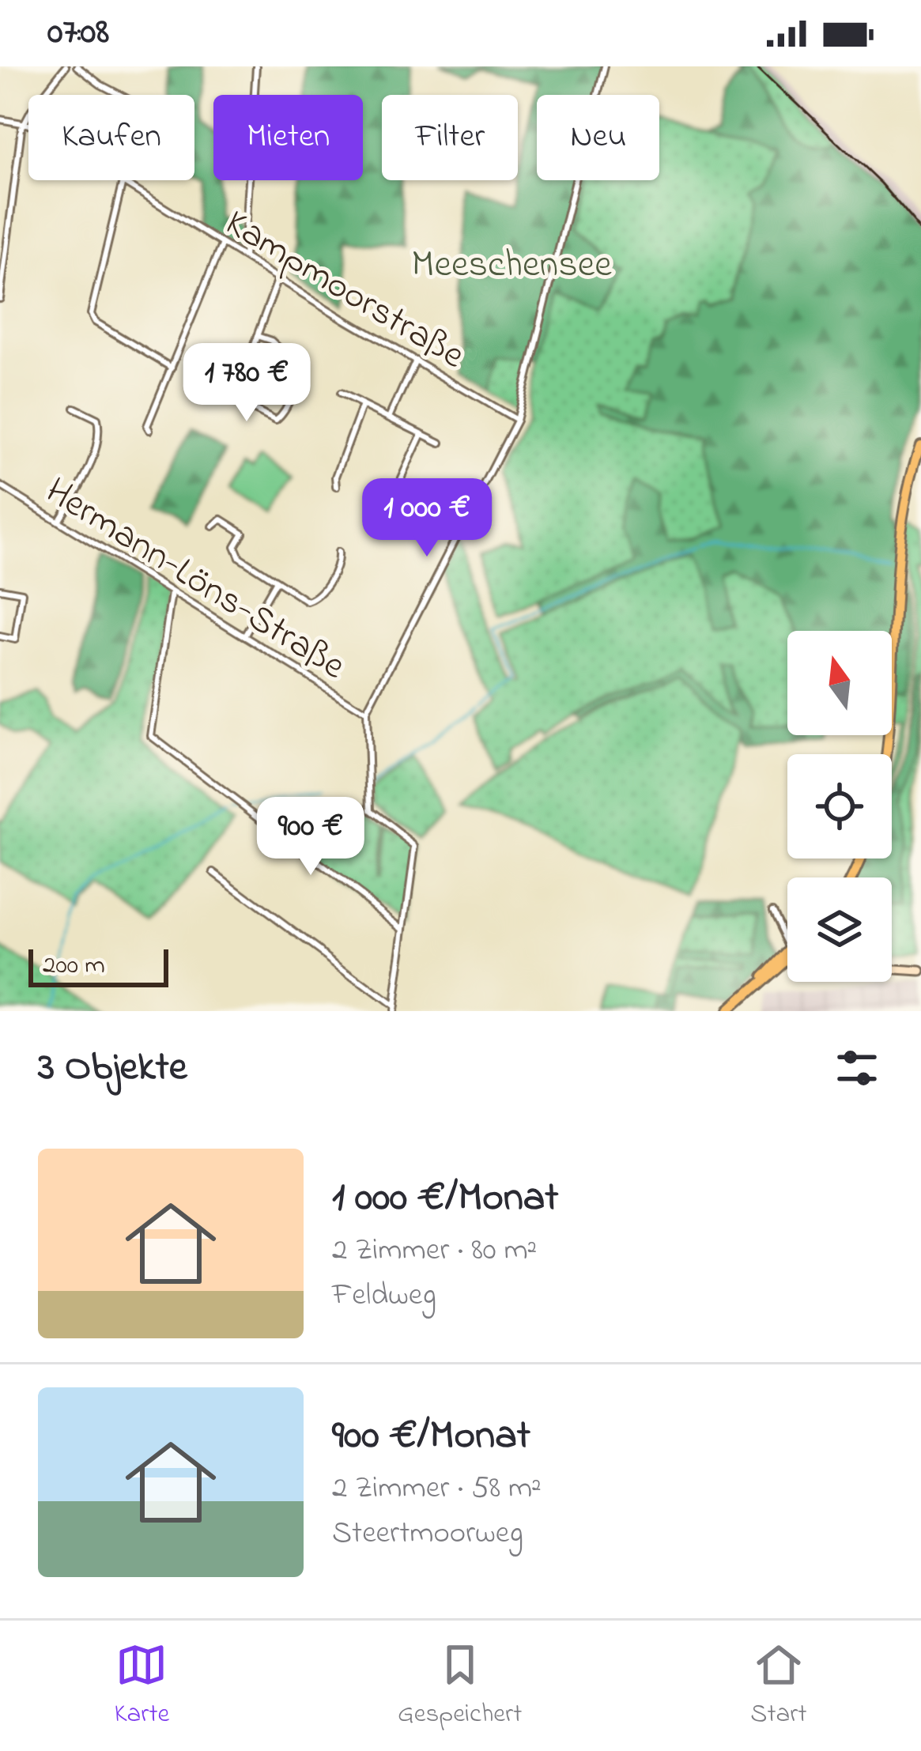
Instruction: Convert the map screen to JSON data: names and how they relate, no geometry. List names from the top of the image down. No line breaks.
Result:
{"streets":{"street":["Kampmoorstraße","Hermann-Löns-Straße"]},"parks":["Meeschensee"],"scale_bar":"200 m","north":"top","page":{"status":"07:08","chip":["Kaufen","Mieten","Filter","Neu"],"price":["1 780 €","1 000 €","900 €"],"scale":"200 m","heading":"3 Objekte","list":[{"name":"1 000 €/Monat","note":"2 Zimmer · 80 m² · Feldweg"},{"name":"900 €/Monat","note":"2 Zimmer · 58 m² · Steertmoorweg"}],"tabs":["Karte","Gespeichert","Start"]}}
